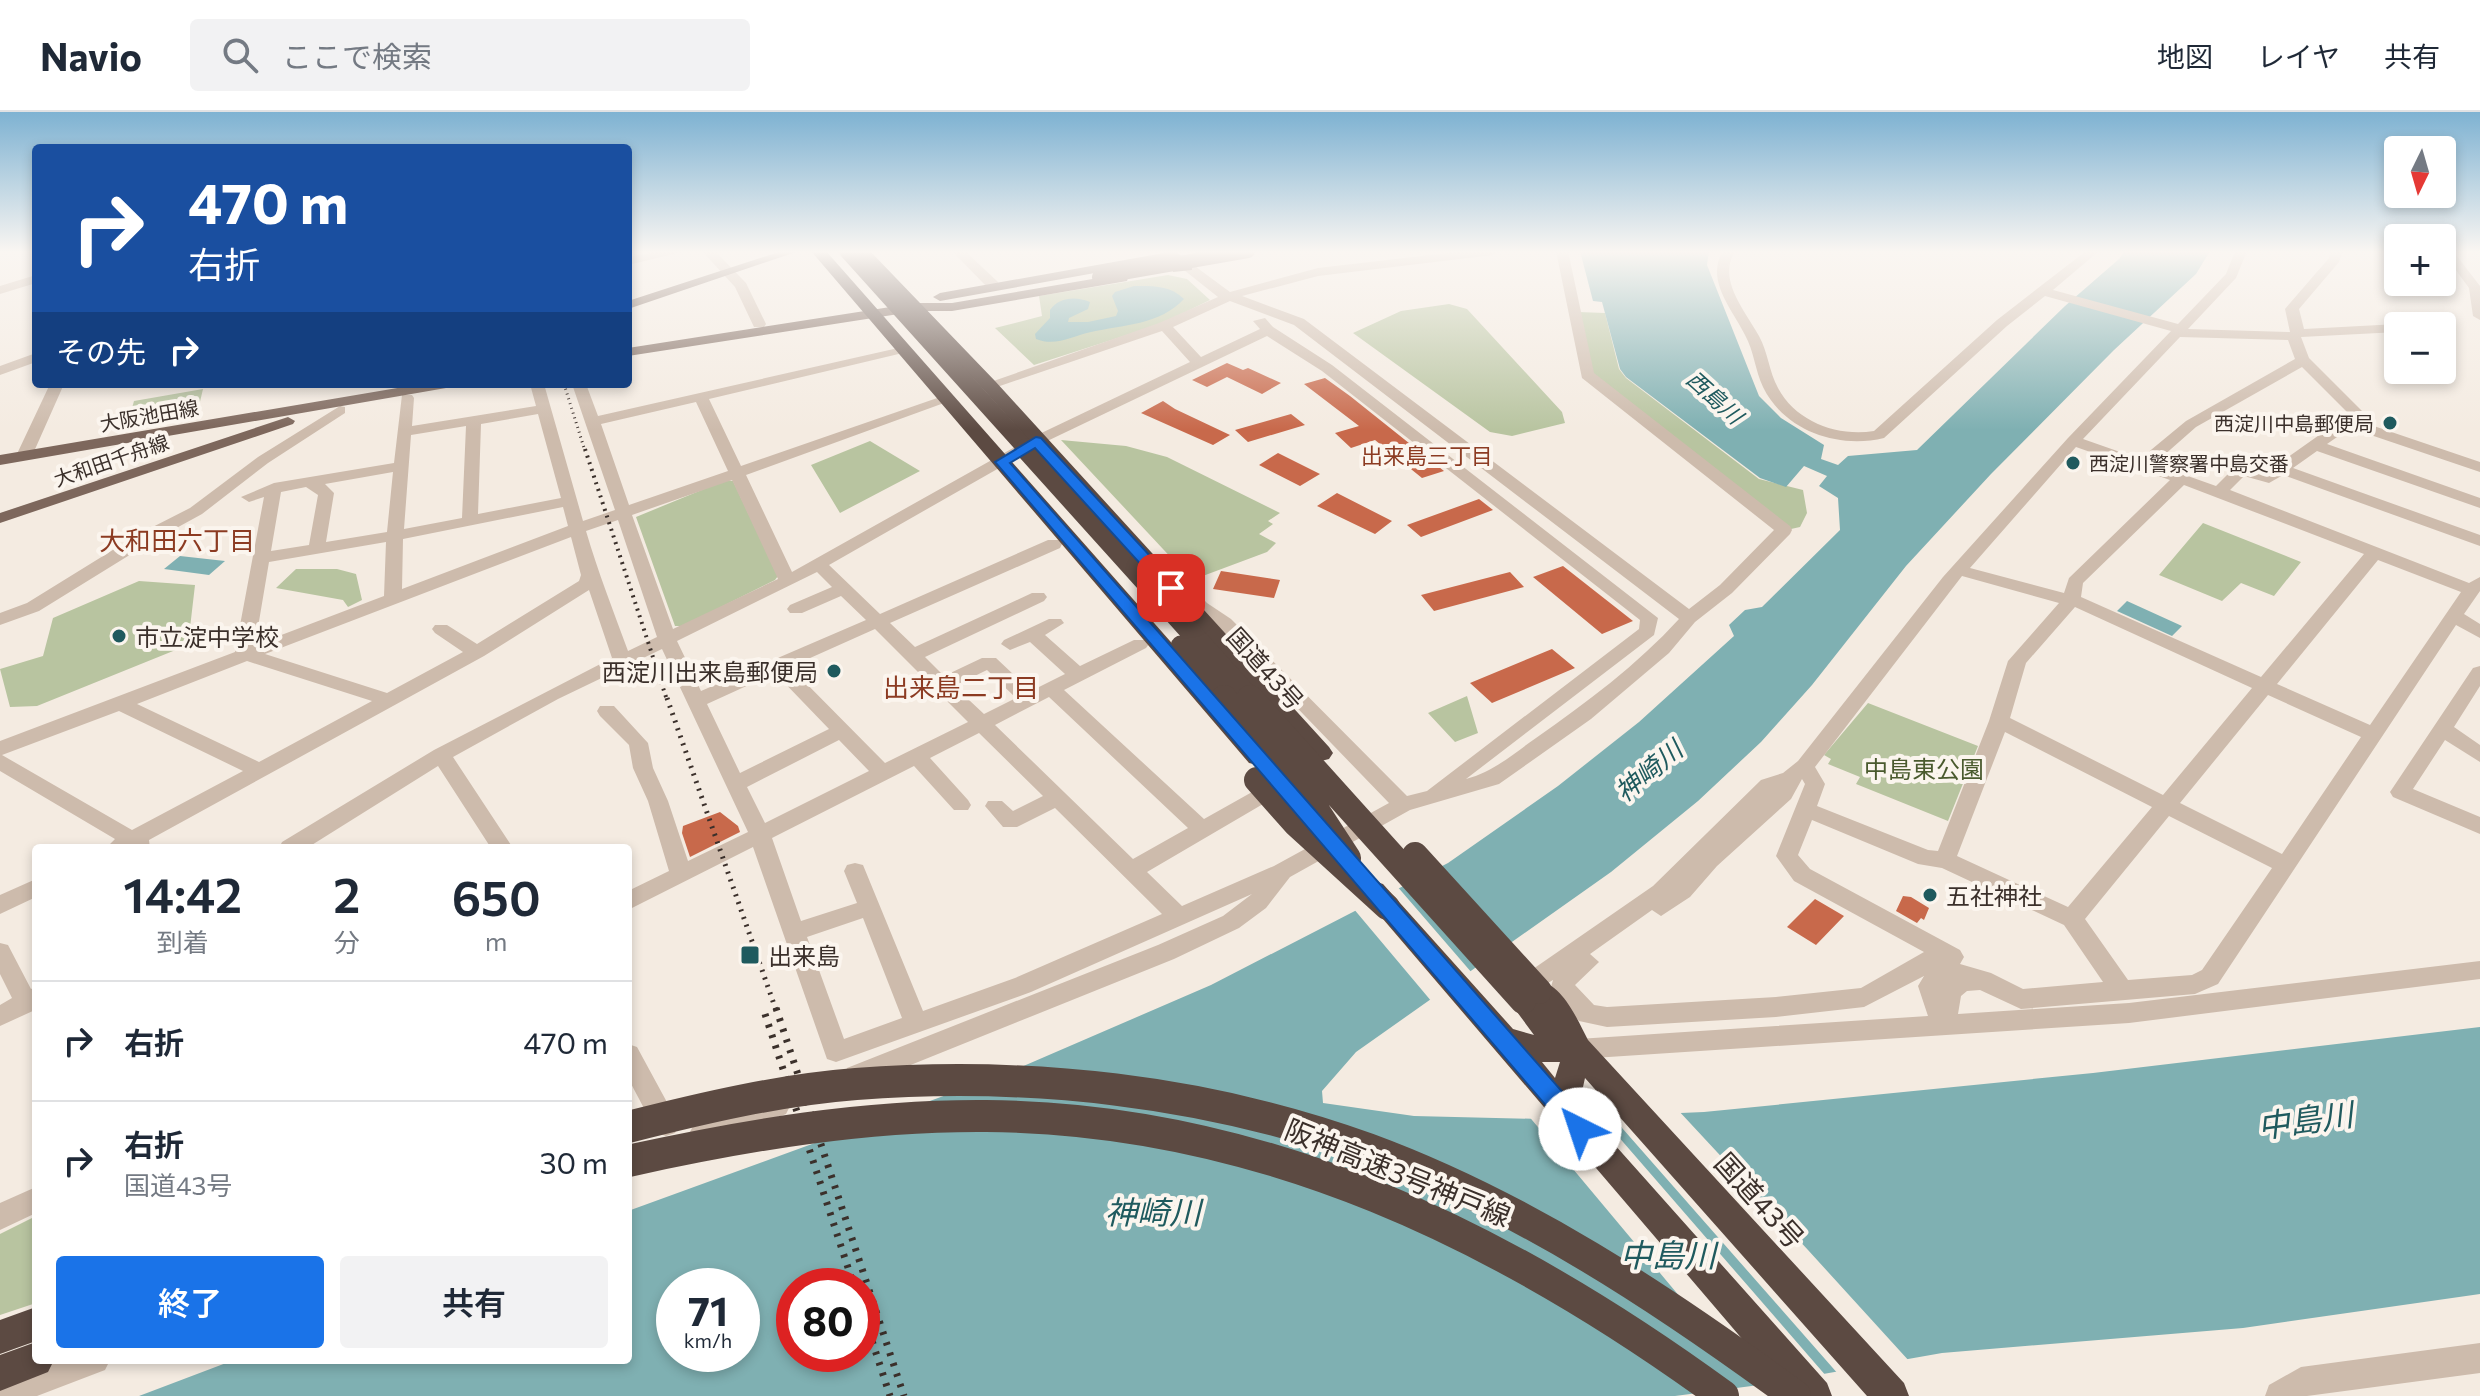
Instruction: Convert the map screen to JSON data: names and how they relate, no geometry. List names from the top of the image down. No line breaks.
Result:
{"streets":{"highway":["国道43号","阪神高速3号神戸線"],"main road":["大阪池田線","大和田千舟線"]},"crossings":[["大阪池田線","大和田千舟線"]],"districts":["出来島三丁目","大和田六丁目","出来島二丁目"],"water":["西島川","神崎川","中島川"],"parks":["中島東公園"],"places":{"other":["西淀川中島郵便局","西淀川警察署中島交番","市立淀中学校","西淀川出来島郵便局","五社神社"],"transit":["出来島"]},"north":"bottom","page":{"header":"Navio","search":"ここで検索","nav":["地図","レイヤ","共有"],"map_buttons":["+","−"],"turn":["470 m","右折"],"then":"その先","eta":["14:42","到着","2","分","650","m"],"list":[{"name":"右折","value":"470 m"},{"name":"右折","note":"国道43号","value":"30 m"}],"buttons":["終了","共有"],"speed":"71 km/h","limit":"80"}}
